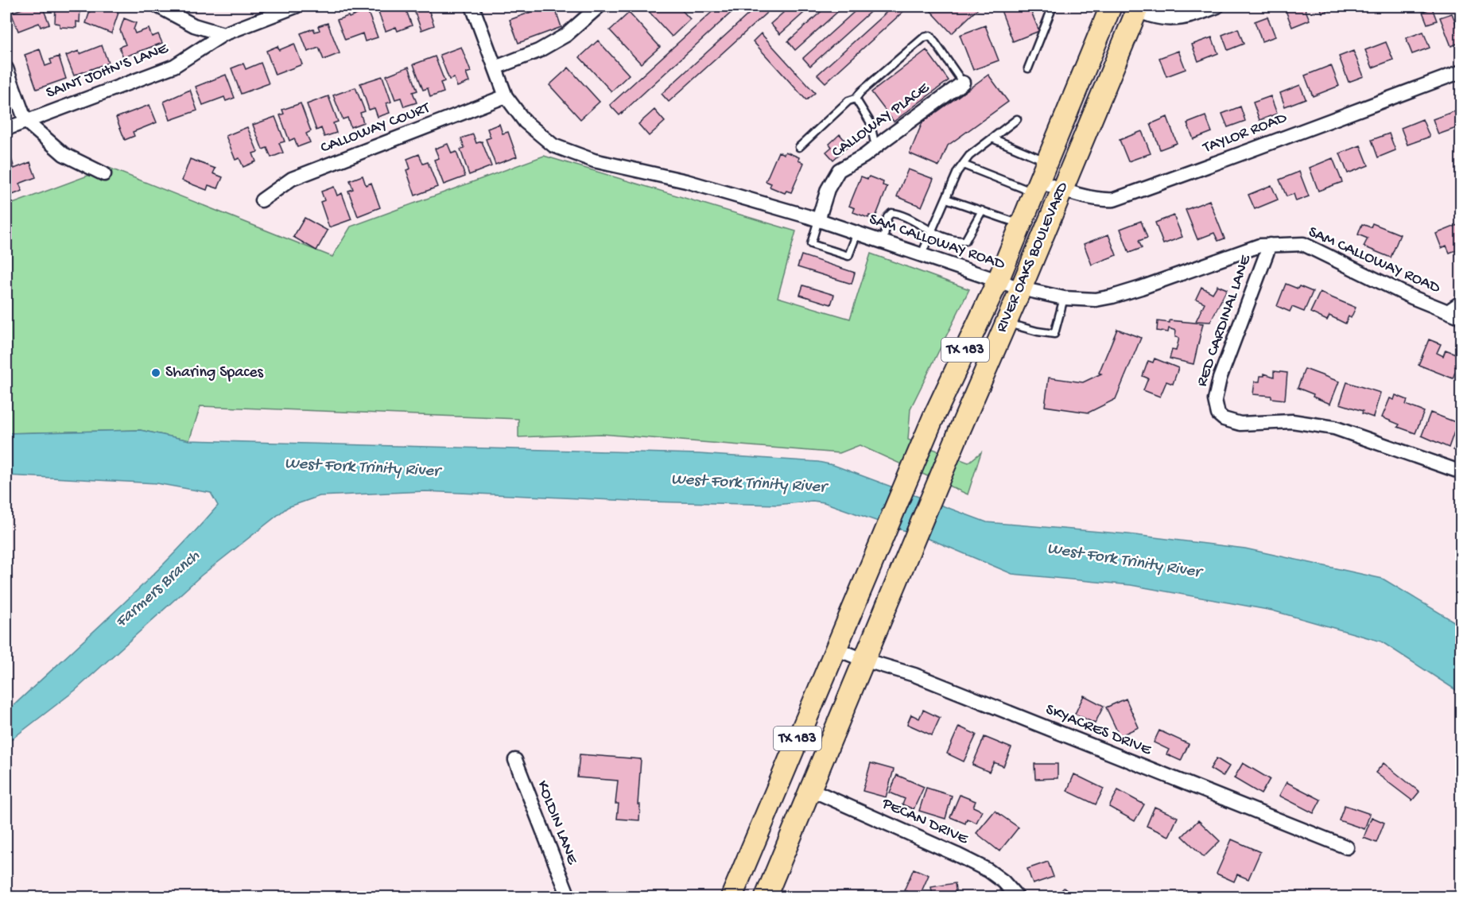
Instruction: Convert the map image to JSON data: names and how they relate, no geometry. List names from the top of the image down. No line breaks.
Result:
{"streets":{"main road":["RIVER OAKS BOULEVARD","TX 183"],"street":["SAINT JOHN'S LANE","CALLOWAY PLACE","CALLOWAY COURT","TAYLOR ROAD","SAM CALLOWAY ROAD","RED CARDINAL LANE","SKYACRES DRIVE","PECAN DRIVE","KOLDIN LANE"]},"crossings":[["CALLOWAY PLACE","SAM CALLOWAY ROAD"],["CALLOWAY COURT","SAM CALLOWAY ROAD"],["TAYLOR ROAD","RIVER OAKS BOULEVARD"],["SAM CALLOWAY ROAD","RIVER OAKS BOULEVARD"],["SAM CALLOWAY ROAD","RED CARDINAL LANE"],["RIVER OAKS BOULEVARD","TX 183"],["RIVER OAKS BOULEVARD","SKYACRES DRIVE"],["TX 183","SKYACRES DRIVE"],["TX 183","PECAN DRIVE"]],"water":["West Fork Trinity River","Farmers Branch"],"places":["Sharing Spaces"]}
